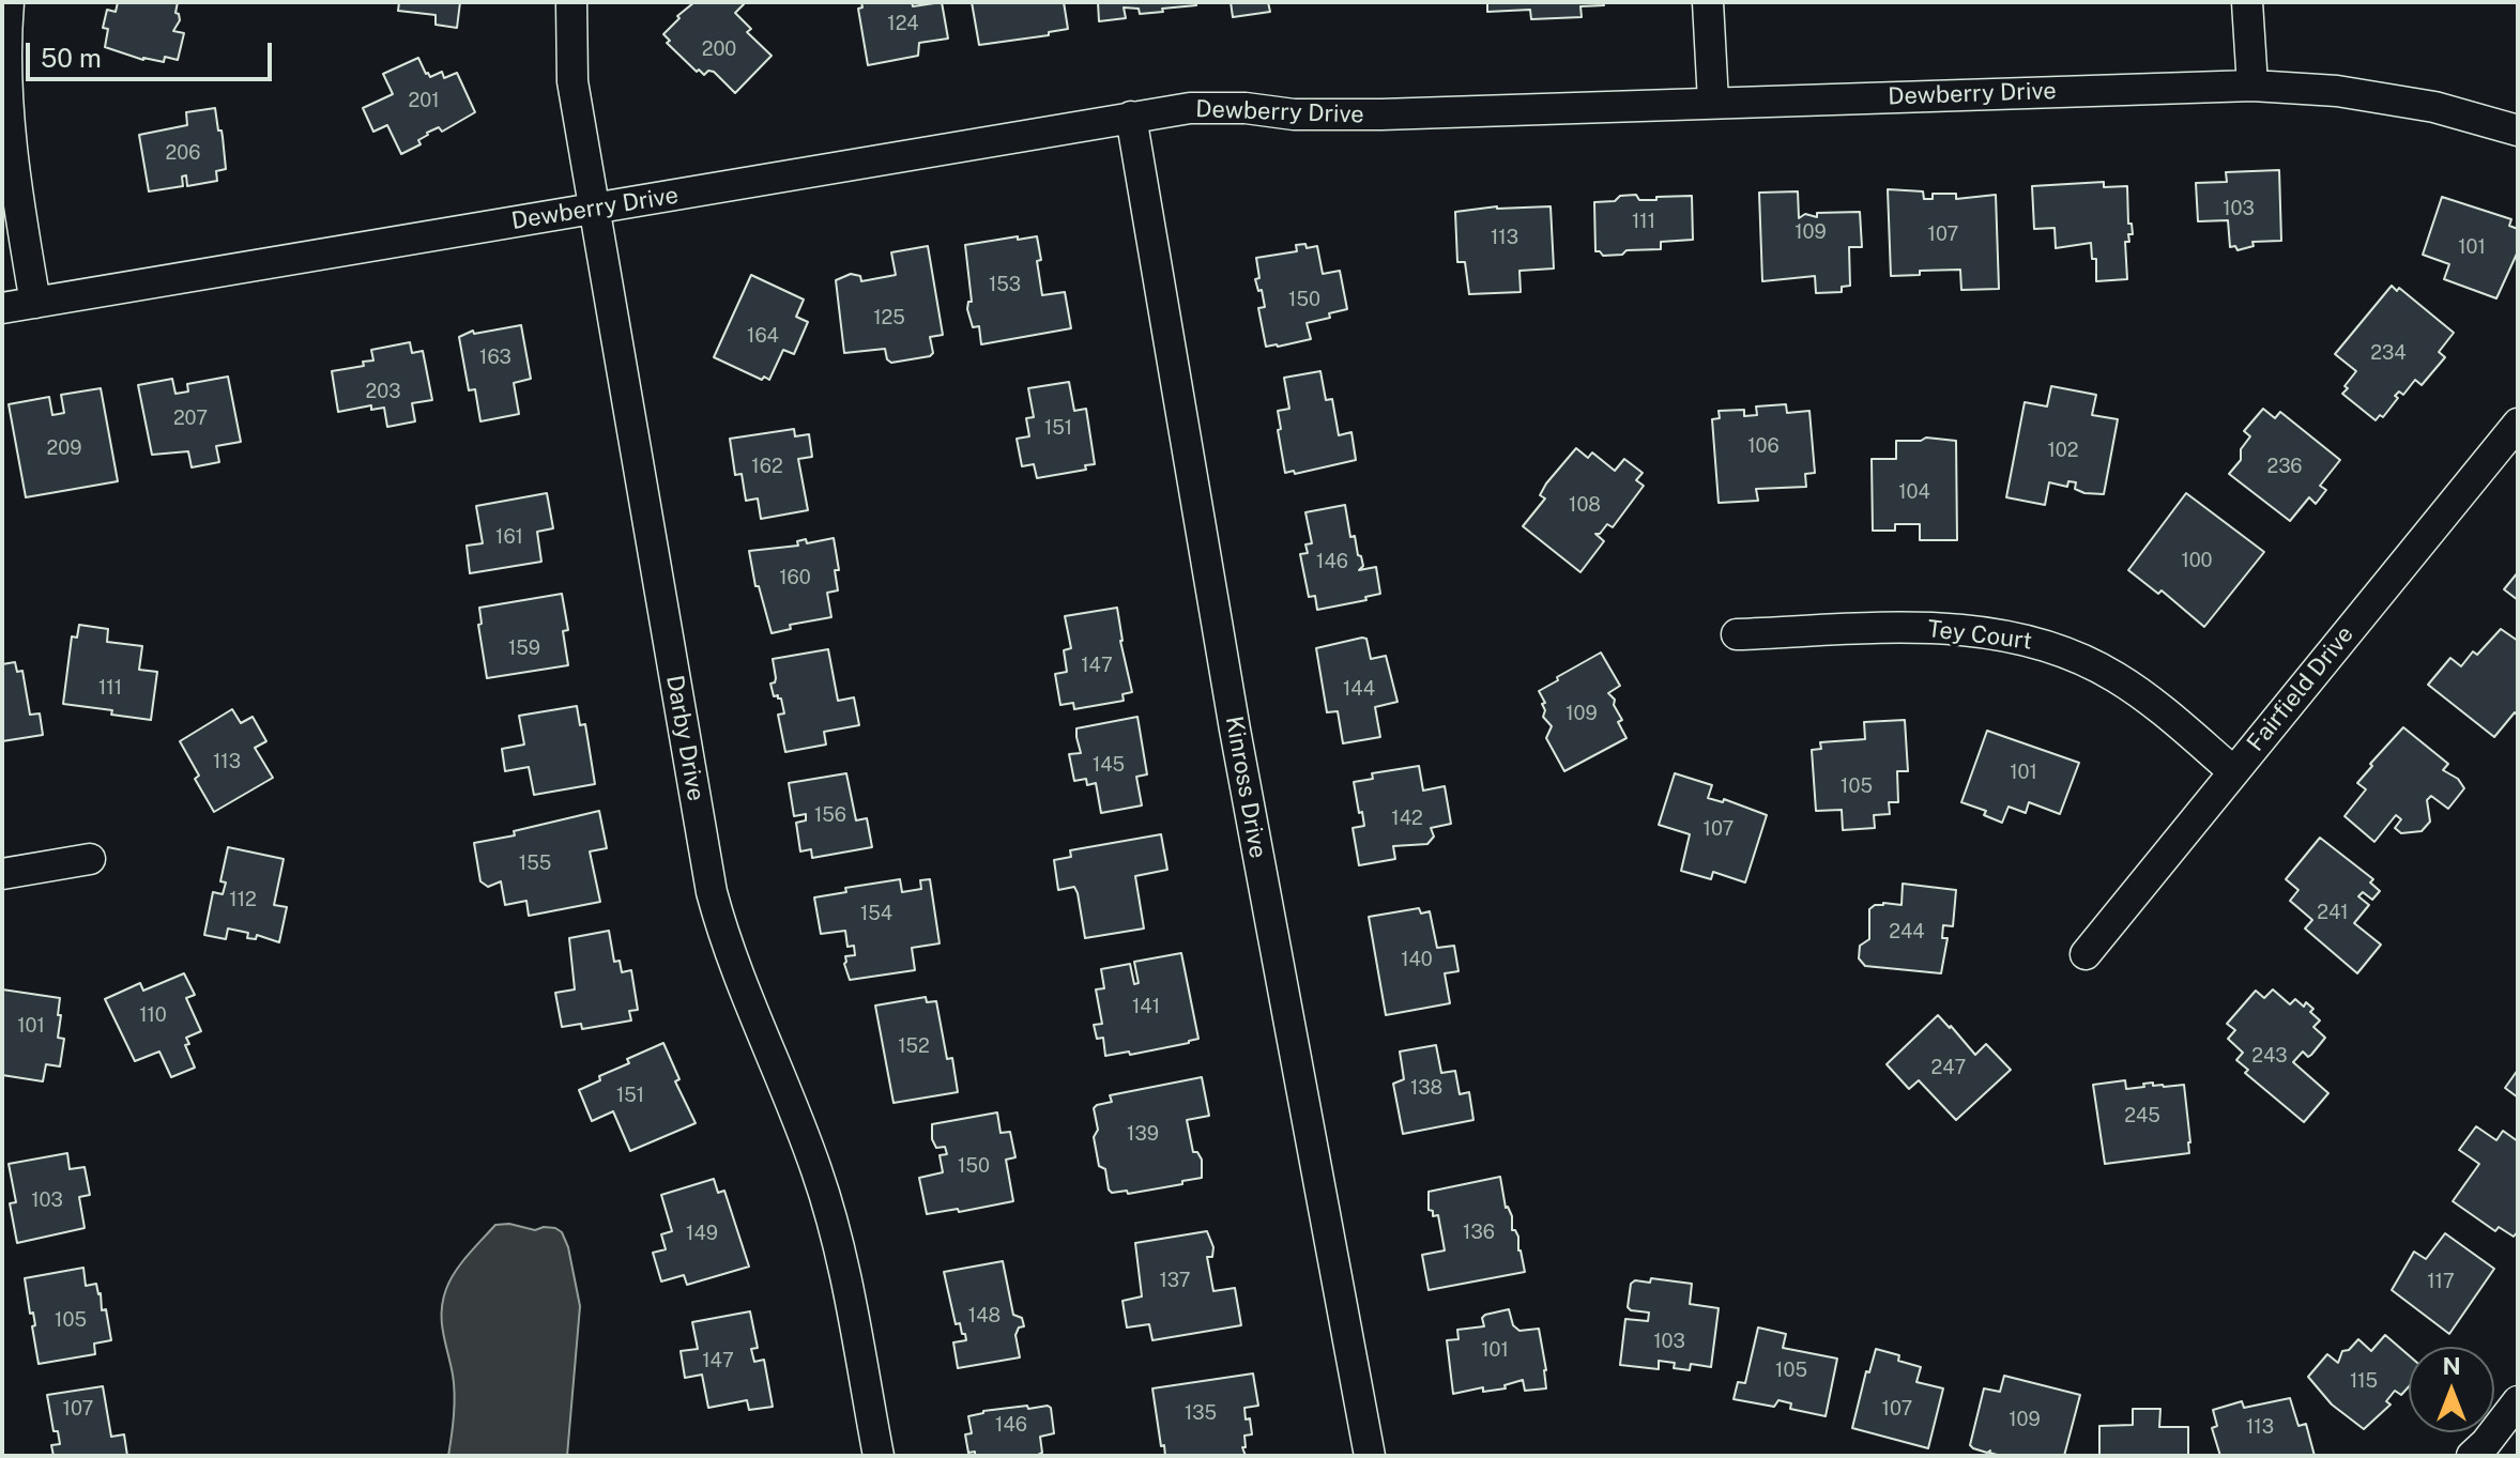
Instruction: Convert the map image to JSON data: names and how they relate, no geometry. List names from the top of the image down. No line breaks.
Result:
{"streets":{"street":["Dewberry Drive","Tey Court","Fairfield Drive","Darby Drive","Kinross Drive"]},"crossings":[["Dewberry Drive","Darby Drive"],["Dewberry Drive","Kinross Drive"],["Tey Court","Fairfield Drive"]],"house_numbers":["124","200","201","206","103","111","109","107","113","101","153","150","125","164","234","163","203","207","151","106","209","102","162","236","104","108","161","100","146","160","159","147","111","144","109","113","145","101","105","156","142","107","155","112","241","154","244","140","141","110","101","152","243","247","138","151","245","139","150","103","136","149","137","117","148","105","103","101","147","105","115","107","107","135","109","146","113"],"scale_bar":"50 m","north":"top"}
